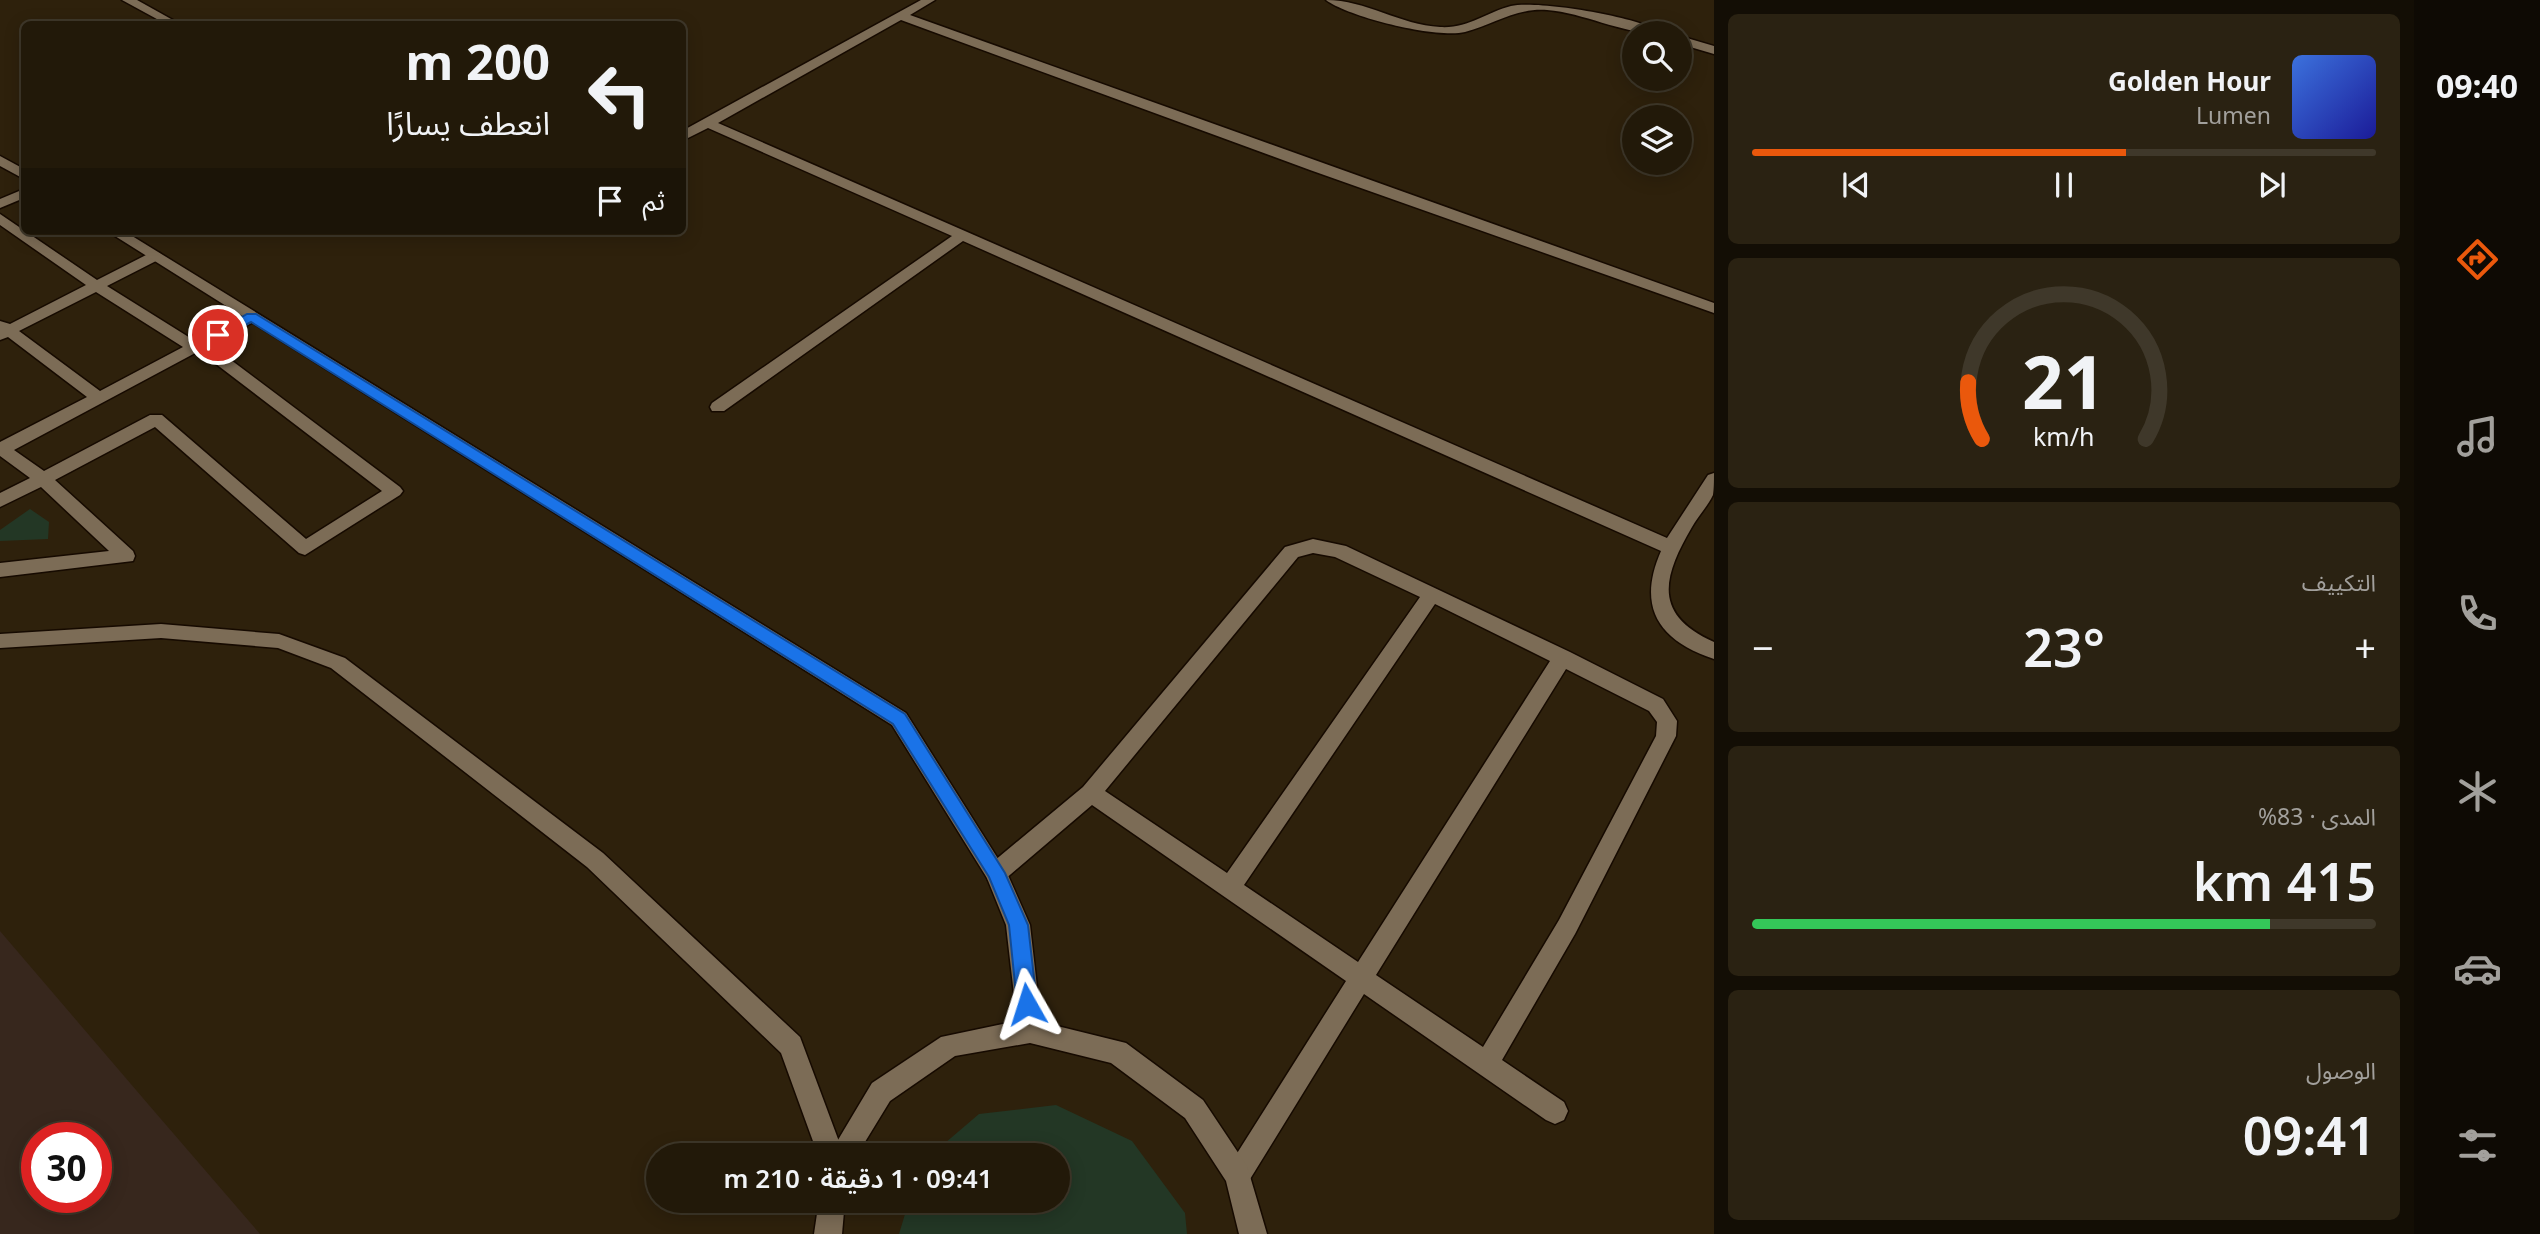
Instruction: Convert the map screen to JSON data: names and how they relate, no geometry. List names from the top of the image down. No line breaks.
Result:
{"page":{"tabs":"09:40","turn":["200 m","انعطف يسارًا"],"song":["Golden Hour","Lumen"],"then":"ثم","tile":["التكييف",["المدى · 83%","415 km"],["الوصول","09:41"]],"heat":["−","23°","+"],"limit":"30","trip":"09:41 · 1 دقيقة · 210 m","gauge":["21","km/h"]}}
